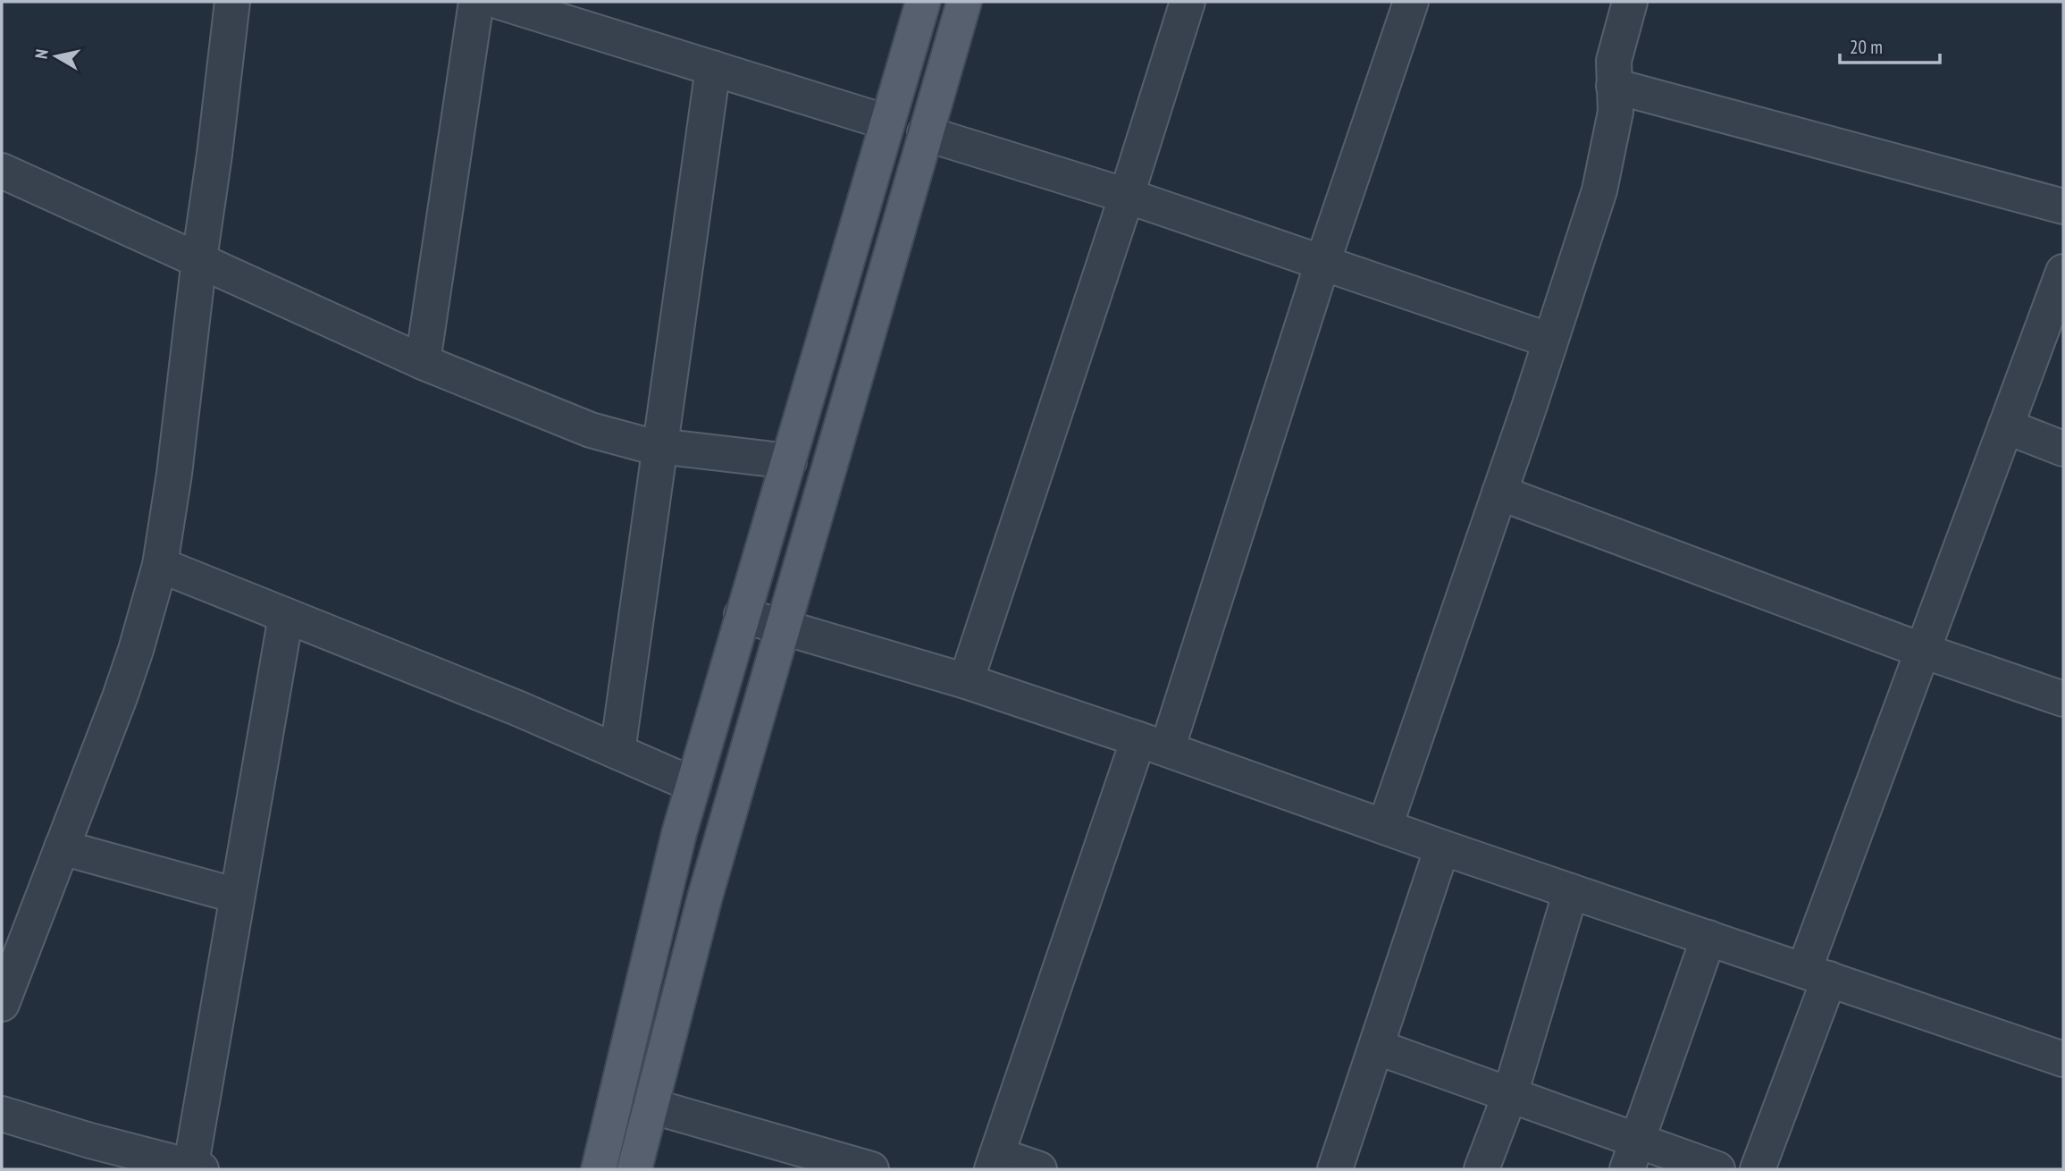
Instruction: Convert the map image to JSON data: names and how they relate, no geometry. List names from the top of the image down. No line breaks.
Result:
{"scale_bar":"20 m","north":"left"}
